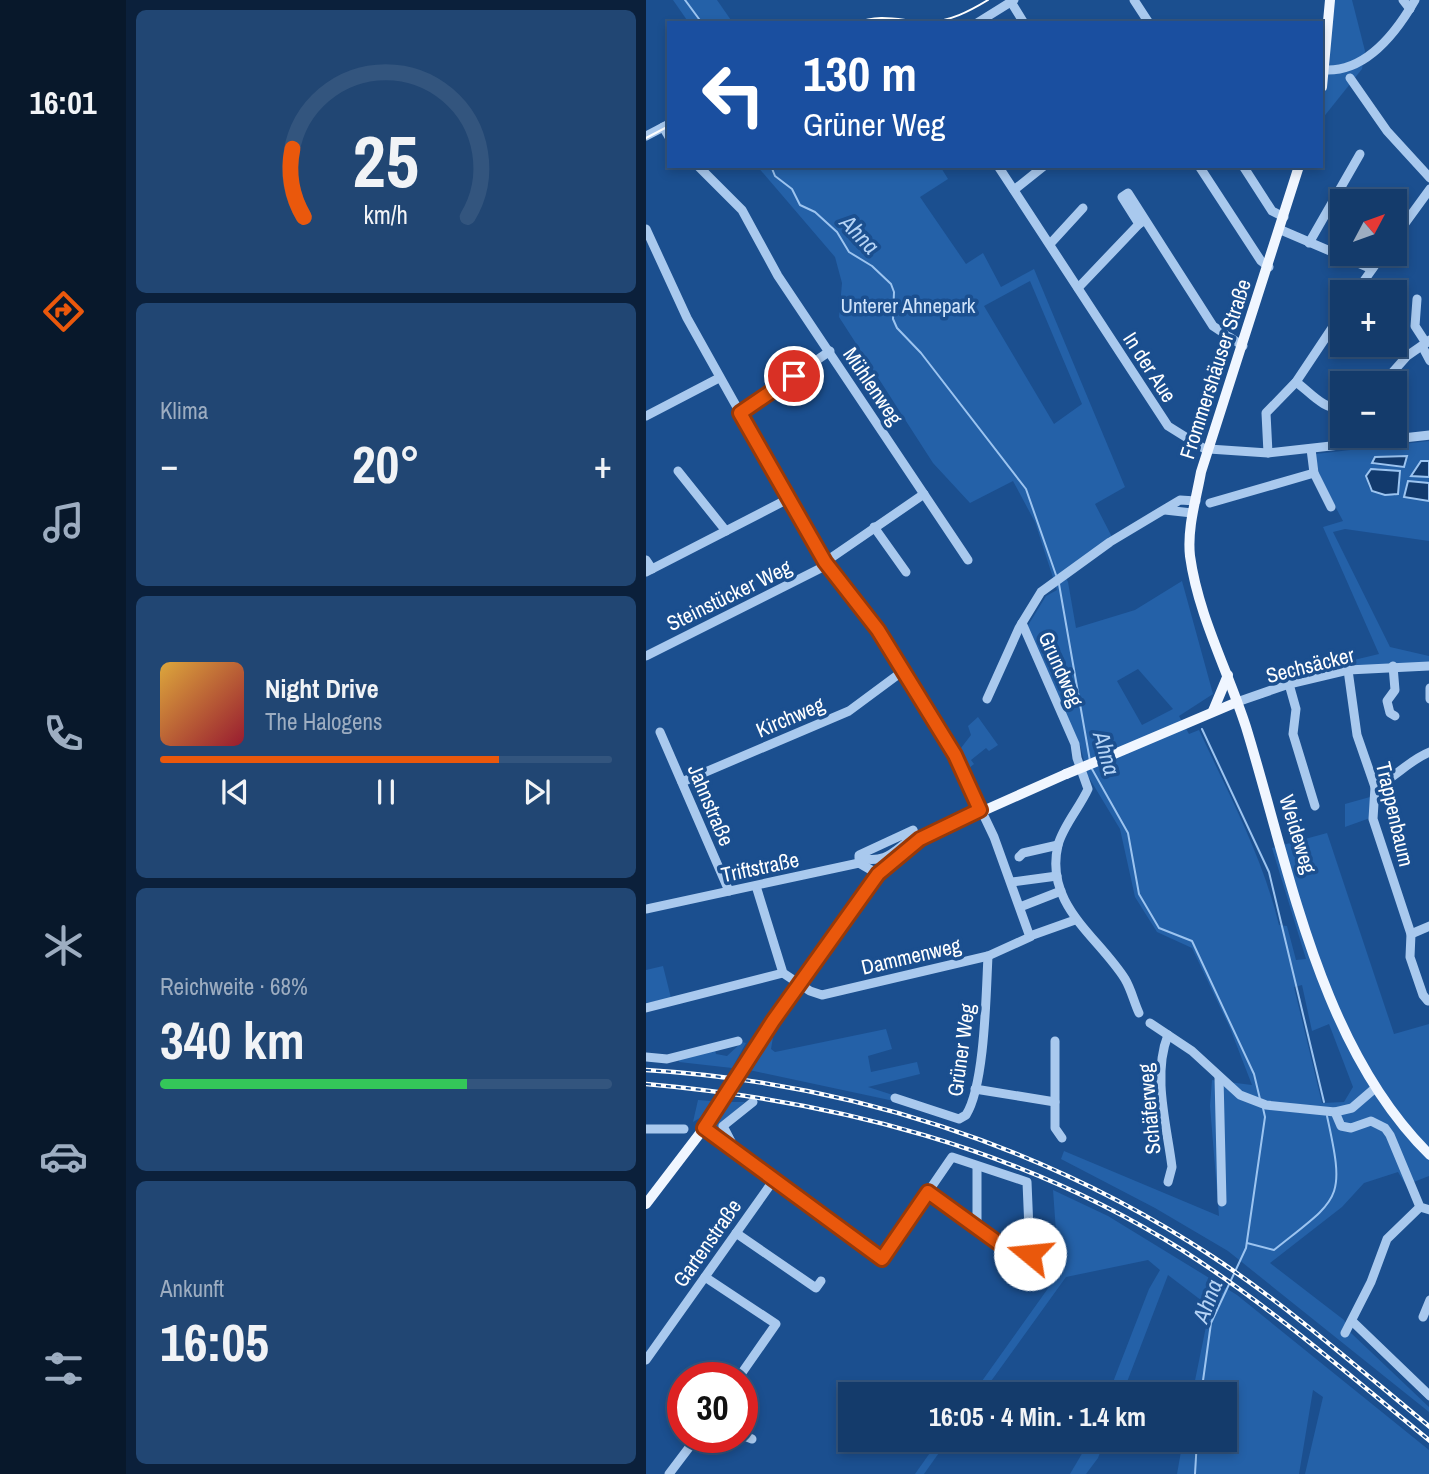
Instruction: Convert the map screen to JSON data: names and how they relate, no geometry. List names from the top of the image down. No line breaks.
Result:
{"streets":{"main road":["Frommershäuser Straße","Weideweg"],"street":["In der Aue","Mühlenweg","Steinstücker Weg","Sechsäcker","Grundweg","Kirchweg","Jahnstraße","Trappenbaum","Triftstraße","Dammenweg","Grüner Weg","Schäferweg","Gartenstraße"]},"crossings":[["In der Aue","Frommershäuser Straße"],["Frommershäuser Straße","Weideweg"],["Mühlenweg","Steinstücker Weg"],["Sechsäcker","Trappenbaum"],["Sechsäcker","Weideweg"],["Kirchweg","Jahnstraße"],["Jahnstraße","Triftstraße"],["Dammenweg","Grüner Weg"]],"water":["Ahna"],"parks":["Unterer Ahnepark"],"north":"top right","page":{"tabs":"16:01","turn":["130 m","Grüner Weg"],"map_buttons":["+","−"],"tile":["Klima",["Reichweite · 68%","340 km"],["Ankunft","16:05"]],"heat":["−","20°","+"],"song":["Night Drive","The Halogens"],"limit":"30","trip":"16:05 · 4 Min. · 1.4 km","gauge":["25","km/h"]}}
